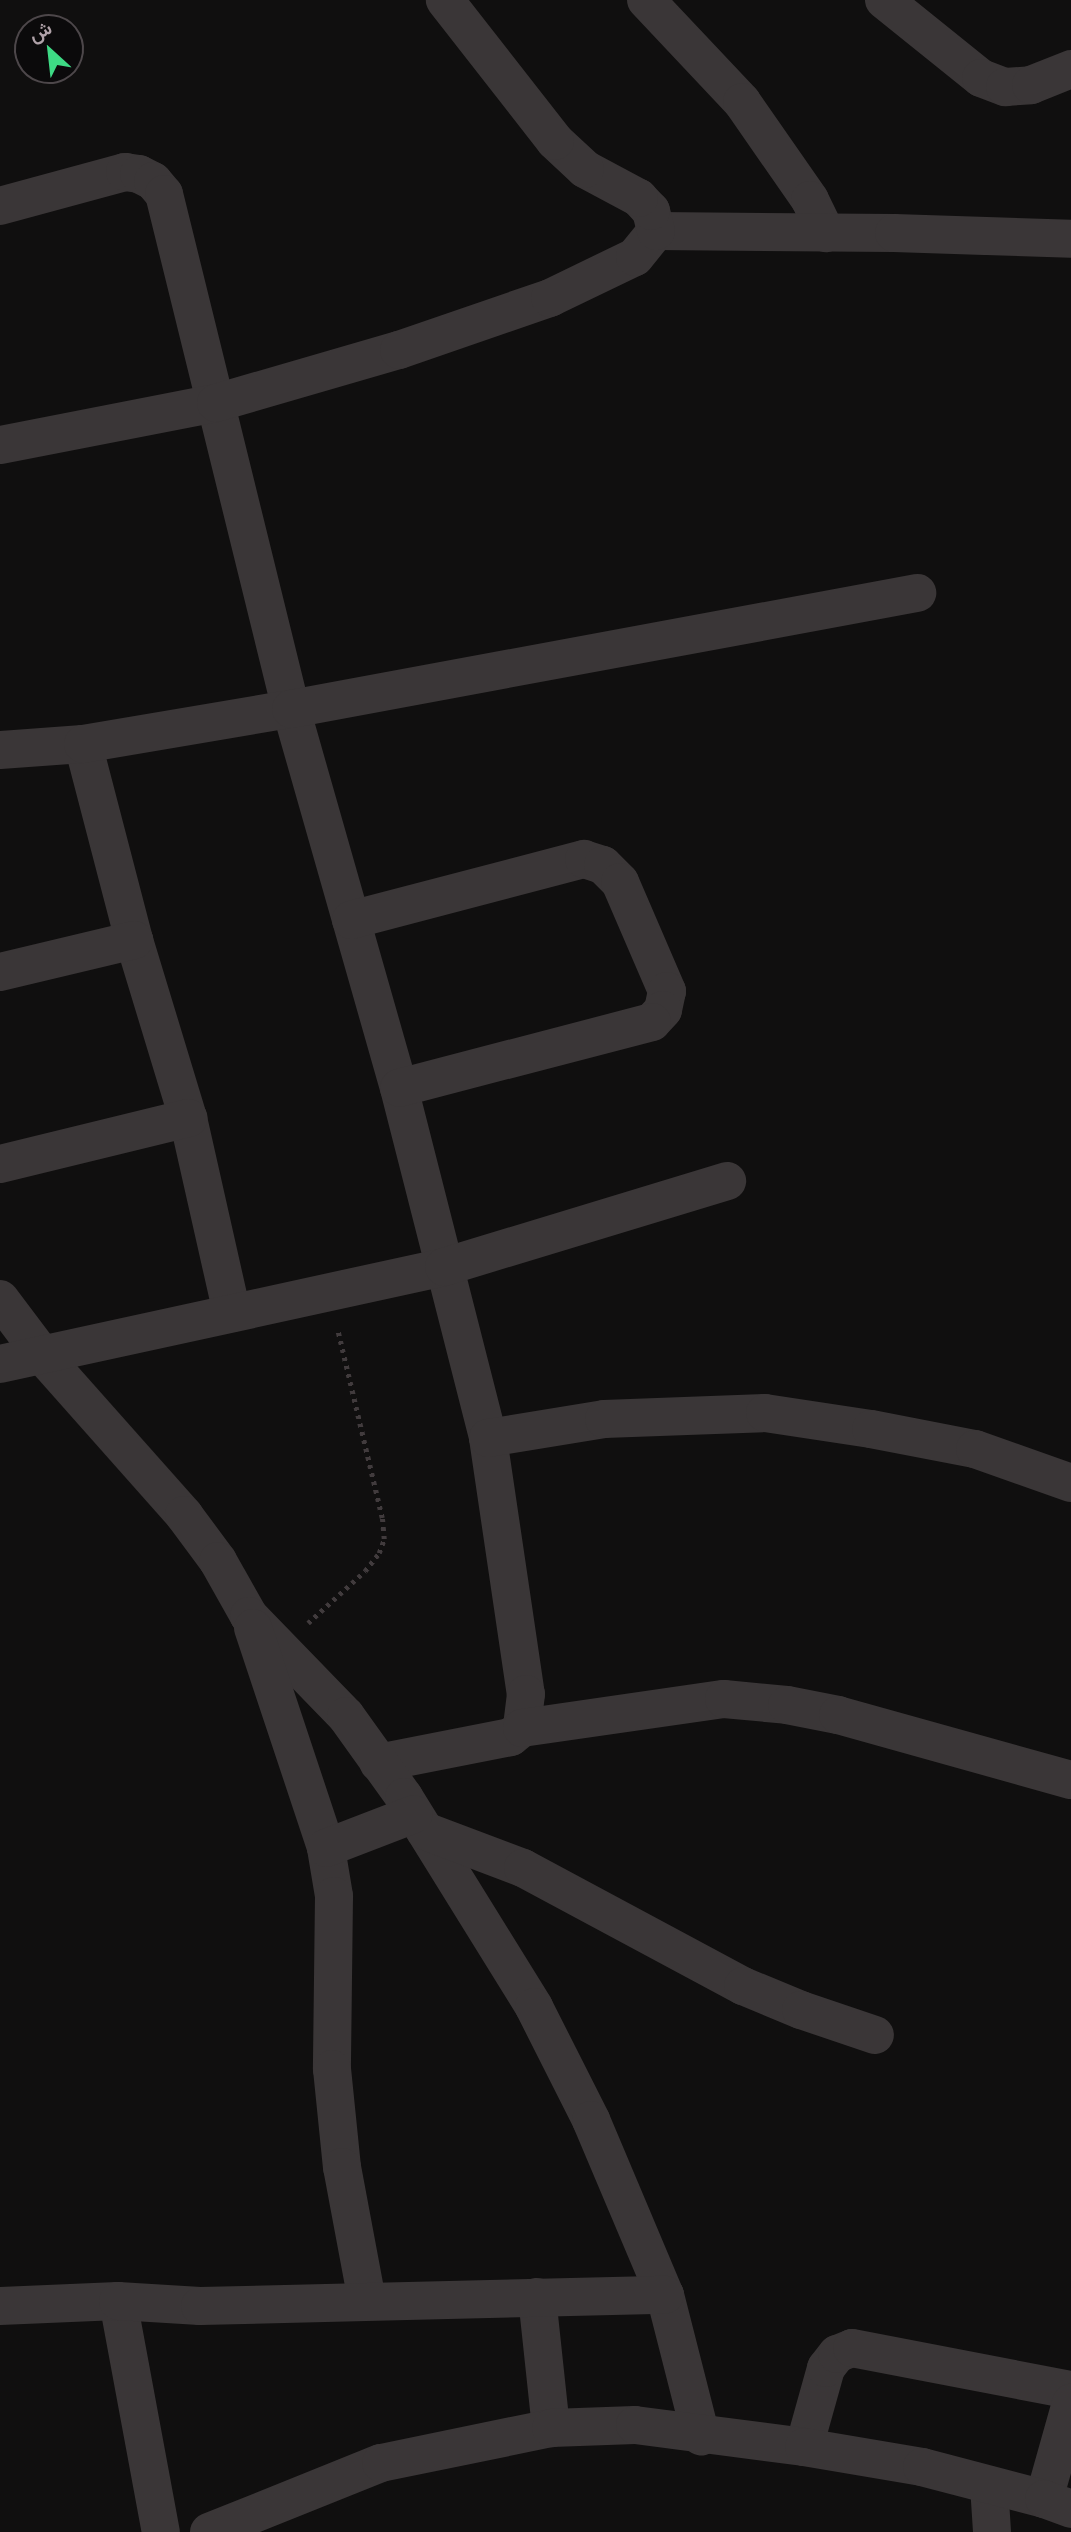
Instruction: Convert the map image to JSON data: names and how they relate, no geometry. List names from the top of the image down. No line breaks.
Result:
{"north":"top left"}
